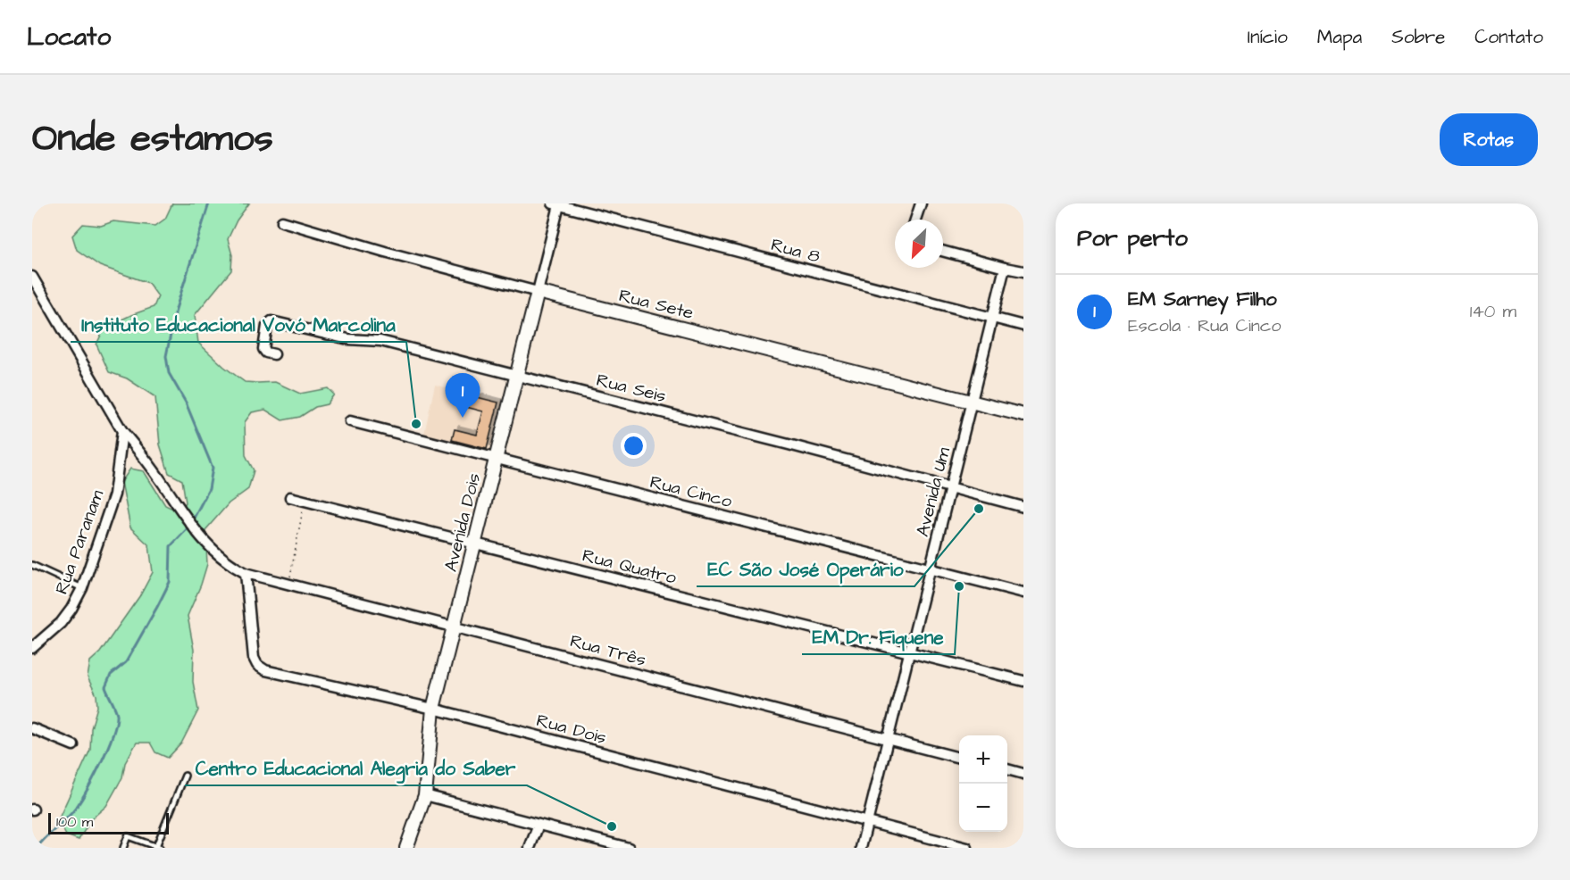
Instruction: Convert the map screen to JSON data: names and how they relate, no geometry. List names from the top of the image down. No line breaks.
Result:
{"streets":{"street":["Rua 8","Rua Sete","Rua Seis","Rua Cinco","Avenida Um","Avenida Dois","Rua Paranam","Rua Quatro","Rua Três","Rua Dois"]},"crossings":[["Rua 8","Avenida Um"],["Rua 8","Avenida Dois"],["Rua Sete","Avenida Um"],["Rua Sete","Avenida Dois"],["Rua Seis","Avenida Um"],["Rua Seis","Avenida Dois"],["Rua Cinco","Avenida Um"],["Rua Cinco","Avenida Dois"],["Avenida Um","Rua Quatro"],["Avenida Um","Rua Três"],["Avenida Um","Rua Dois"],["Avenida Dois","Rua Quatro"],["Avenida Dois","Rua Três"],["Avenida Dois","Rua Dois"],["Rua Três","Rua Dois"]],"places":["Instituto Educacional Vovó Marcolina","EC São José Operário","EM Dr. Fiquene","Centro Educacional Alegria do Saber"],"scale_bar":"100 m","north":"bottom left","page":{"header":"Locato","nav":["Início","Mapa","Sobre","Contato"],"title":"Onde estamos","buttons":"Rotas","heading":"Por perto","list":[{"mark":"1","name":"EM Sarney Filho","note":"Escola · Rua Cinco","value":"140 m"}],"pins":"1","map_buttons":["+","−"],"scale":"100 m"}}
